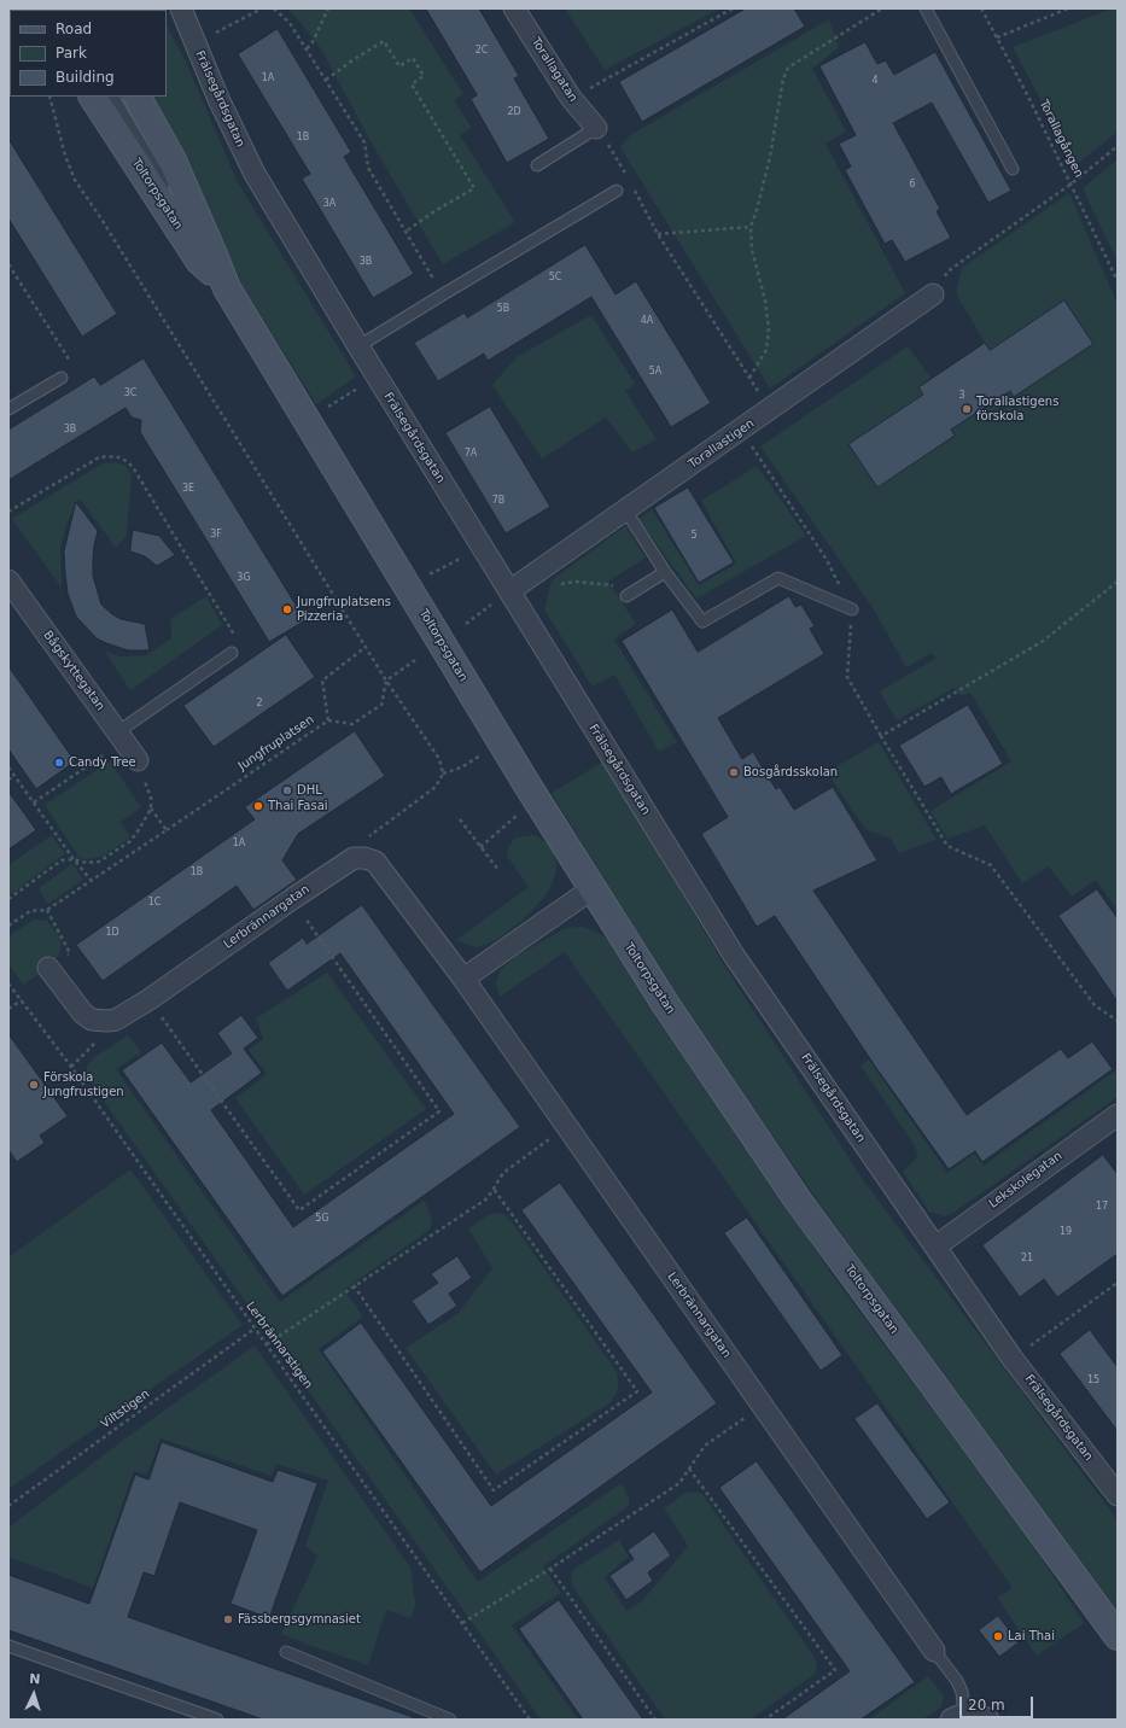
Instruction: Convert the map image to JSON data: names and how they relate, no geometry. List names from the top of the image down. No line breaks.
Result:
{"streets":{"street":["Torallagatan","Frälsegårdsgatan","Toltorpsgatan","Torallastigen","Bågskyttegatan","Lerbrännargatan","Lekskolegatan"],"path":["Torallagången","Jungfruplatsen","Lerbrännarstigen","Viltstigen"]},"crossings":[["Frälsegårdsgatan","Torallastigen"],["Frälsegårdsgatan","Lekskolegatan"],["Lerbrännarstigen","Viltstigen"]],"places":["Torallastigens förskola","Jungfruplatsens Pizzeria","Candy Tree","Bosgårdsskolan","DHL","Thai Fasai","Förskola Jungfrustigen","Fässbergsgymnasiet","Lai Thai"],"house_numbers":["2C","1A","4","2D","1B","6","3A","3B","5C","5B","4A","5A","3C","3","3B","7A","3E","7B","3F","5","3G","2","1A","1B","1C","1D","17","5G","19","21","15"],"legend":["Road","Park","Building"],"scale_bar":"20 m","north":"top"}
